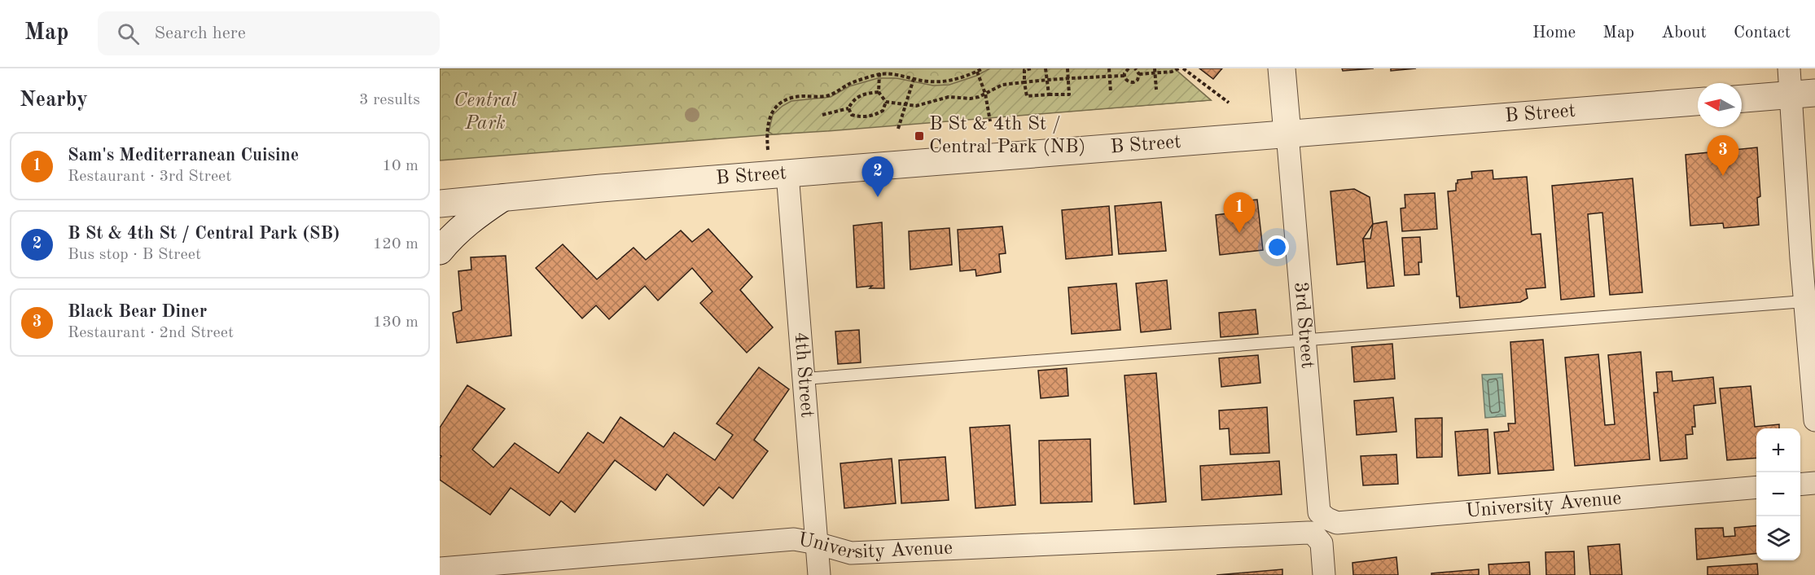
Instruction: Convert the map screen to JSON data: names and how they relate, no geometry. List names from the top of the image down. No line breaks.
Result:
{"streets":{"street":["B Street","3rd Street","4th Street","University Avenue"]},"crossings":[["B Street","3rd Street"],["B Street","4th Street"],["3rd Street","University Avenue"],["4th Street","University Avenue"]],"parks":["Central Park"],"places":{"transit":["B St & 4th St / Central Park (NB)"]},"north":"left","page":{"header":"Map","search":"Search here","nav":["Home","Map","About","Contact"],"heading":["Nearby","3 results"],"list":[{"mark":"1","name":"Sam's Mediterranean Cuisine","note":"Restaurant · 3rd Street","value":"10 m"},{"mark":"2","name":"B St & 4th St / Central Park (SB)","note":"Bus stop · B Street","value":"120 m"},{"mark":"3","name":"Black Bear Diner","note":"Restaurant · 2nd Street","value":"130 m"}],"pins":["3","2","1"],"map_buttons":["+","−"]}}
